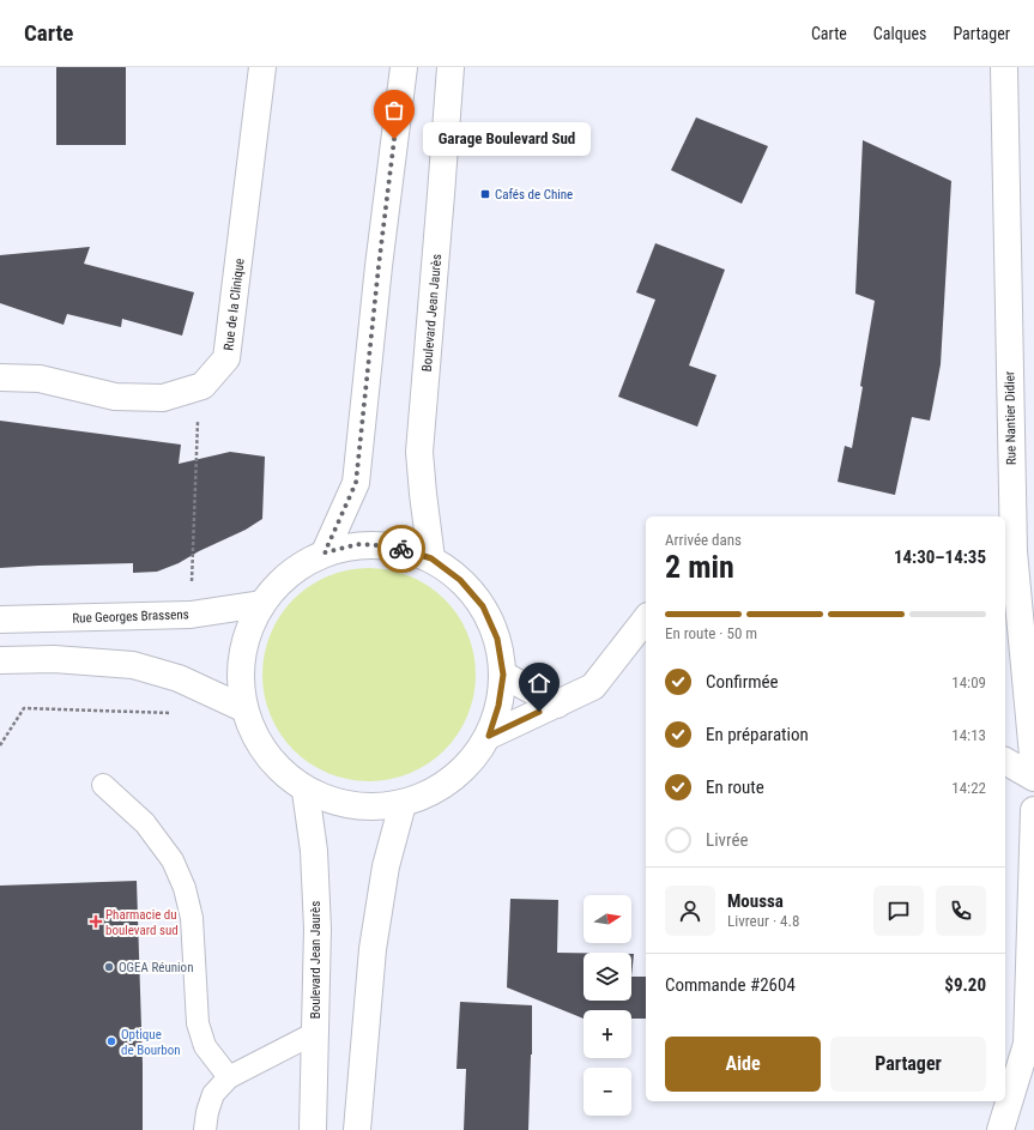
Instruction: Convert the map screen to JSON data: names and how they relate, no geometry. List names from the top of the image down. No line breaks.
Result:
{"streets":{"main road":["Rue de la Clinique","Boulevard Jean Jaurès","Rue Nantier Didier","Rue Georges Brassens"]},"places":{"other":["Garage Boulevard Sud","OGEA Réunion","Optique de Bourbon"],"transit":["Cafés de Chine"],"health":["Pharmacie du boulevard sud"]},"north":"right","page":{"header":"Carte","nav":["Carte","Calques","Partager"],"bubble":"Garage Boulevard Sud","heading":["2 min","Arrivée dans","14:30–14:35"],"panel":["Moussa","Livreur · 4.8","Commande #2604","$9.20"],"bar":"En route · 50 m","list":[["Confirmée","14:09"],["En préparation","14:13"],["En route","14:22"],"Livrée"],"map_buttons":["+","−"],"buttons":["Aide","Partager"]}}
